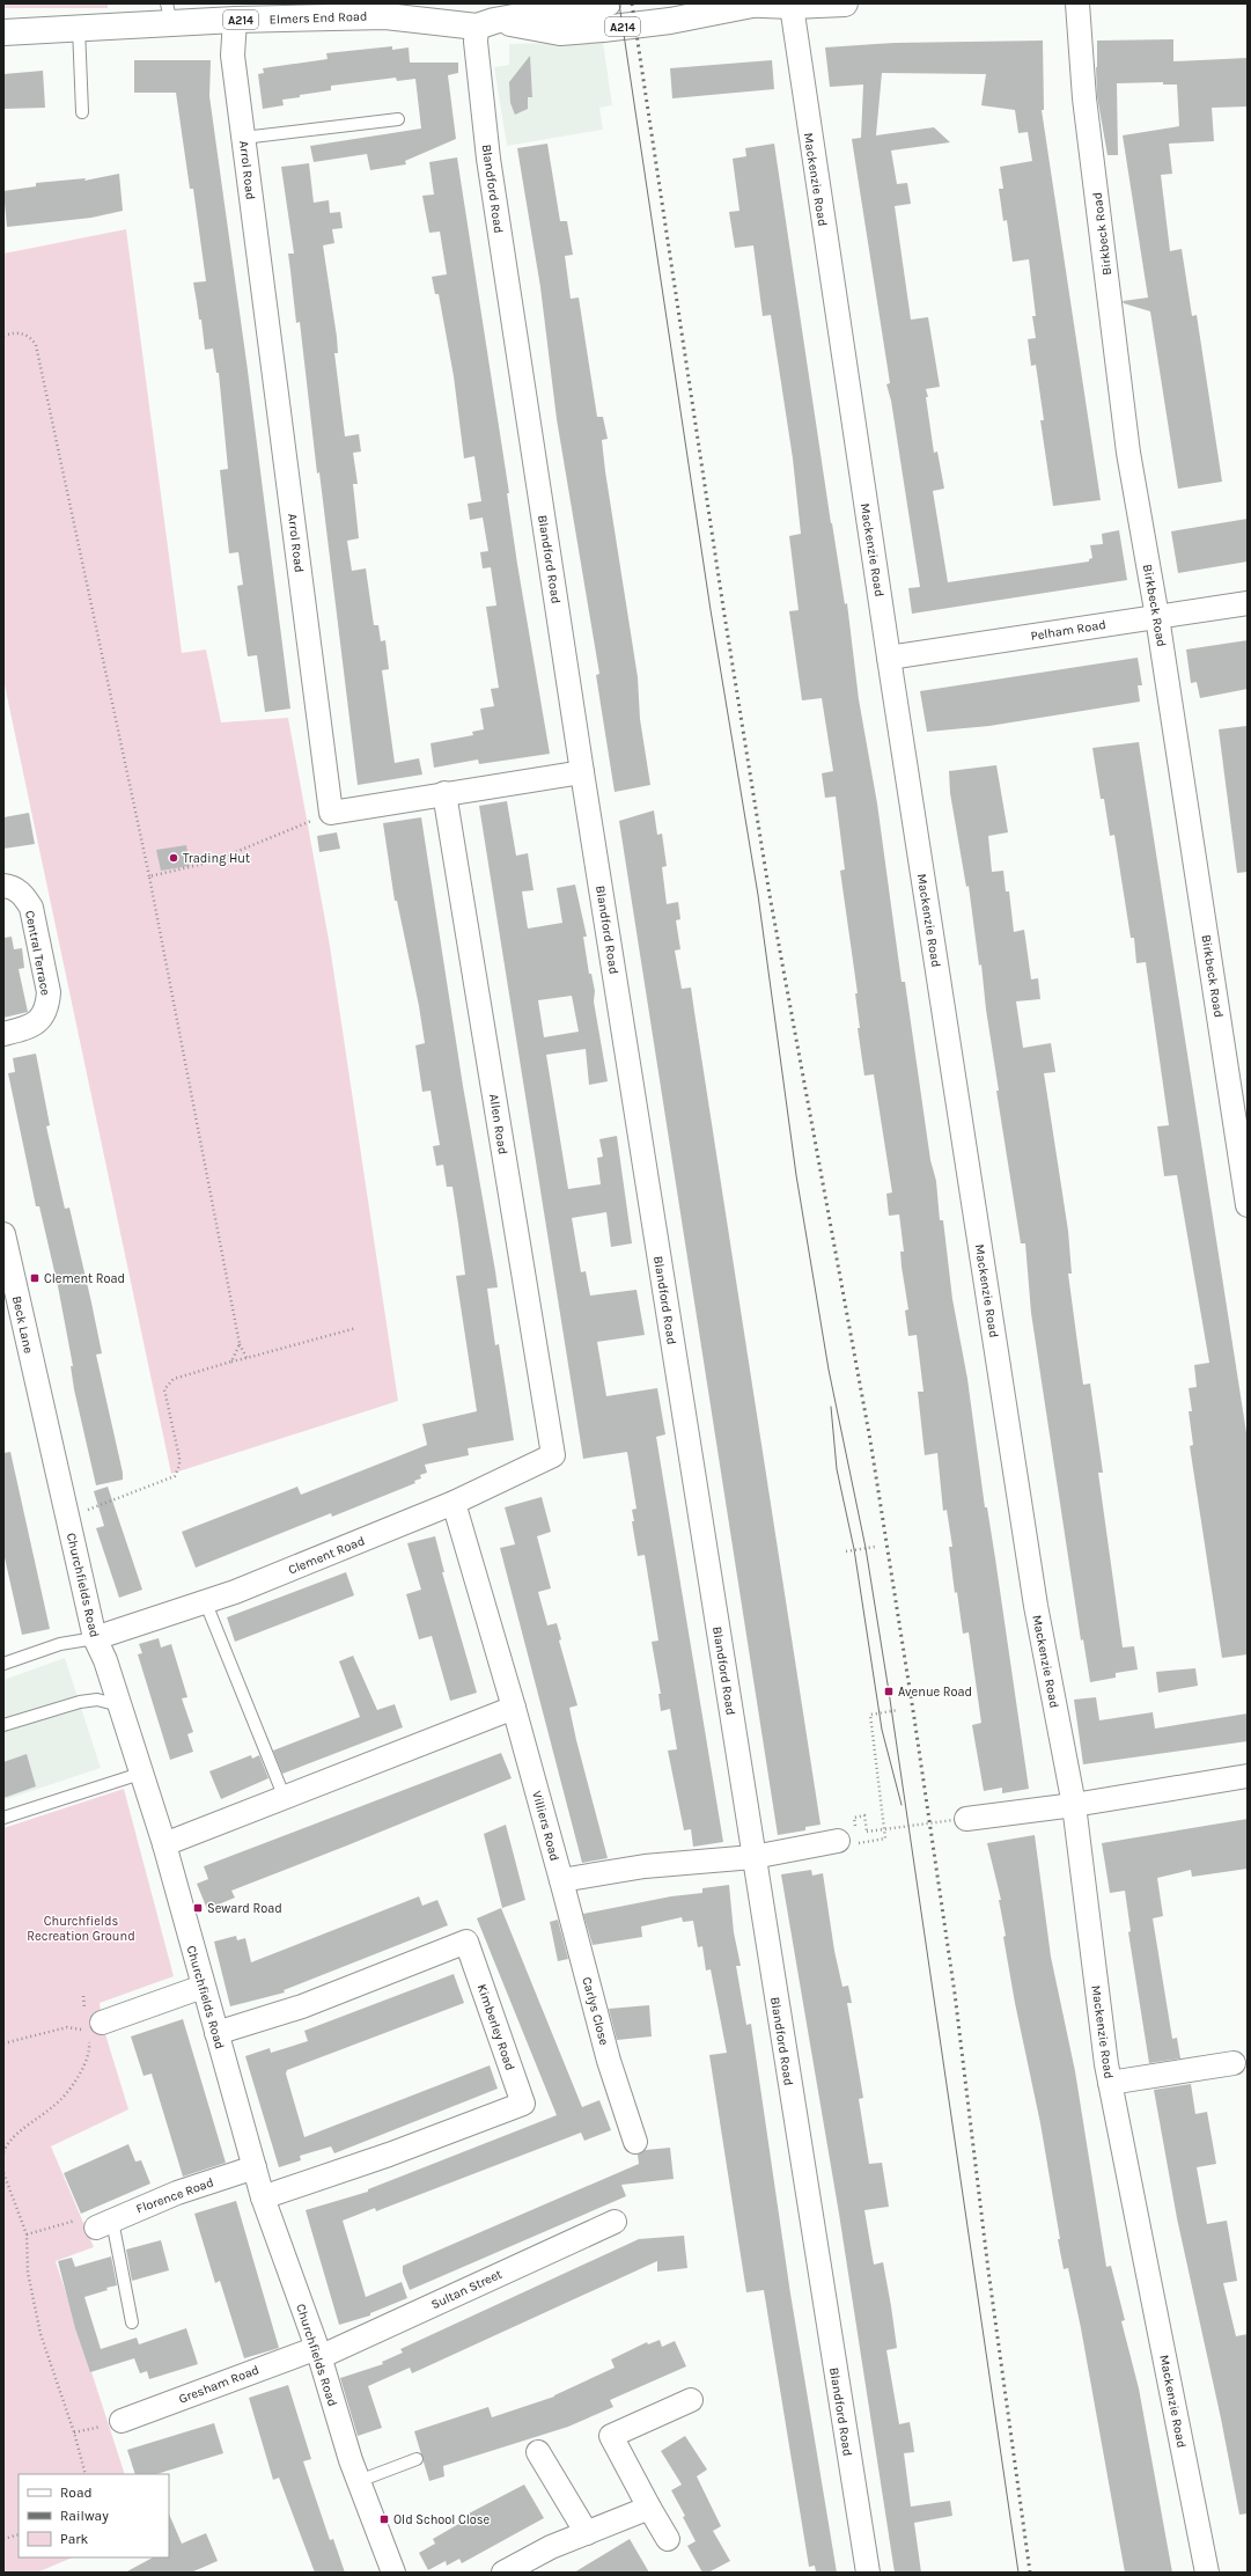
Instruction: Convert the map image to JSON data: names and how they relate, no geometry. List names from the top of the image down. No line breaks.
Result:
{"streets":{"main road":["Elmers End Road","A214"],"street":["Arrol Road","Mackenzie Road","Blandford Road","Birkbeck Road","Pelham Road","Central Terrace","Allen Road","Beck Lane","Clement Road","Churchfields Road","Villiers Road","Carlys Close","Kimberley Road","Florence Road","Sultan Street","Gresham Road"]},"crossings":[["Elmers End Road","Arrol Road"],["Elmers End Road","Mackenzie Road"],["Elmers End Road","Blandford Road"],["Mackenzie Road","Pelham Road"],["Birkbeck Road","Pelham Road"],["Allen Road","Clement Road"],["Beck Lane","Churchfields Road"],["Clement Road","Churchfields Road"],["Clement Road","Villiers Road"],["Churchfields Road","Kimberley Road"],["Churchfields Road","Florence Road"],["Churchfields Road","Sultan Street"],["Churchfields Road","Gresham Road"],["Villiers Road","Carlys Close"],["Sultan Street","Gresham Road"]],"parks":["Churchfields Recreation Ground"],"places":{"other":["Trading Hut"],"transit":["Clement Road","Avenue Road","Seward Road","Old School Close"]},"legend":["Road","Railway","Park"]}
